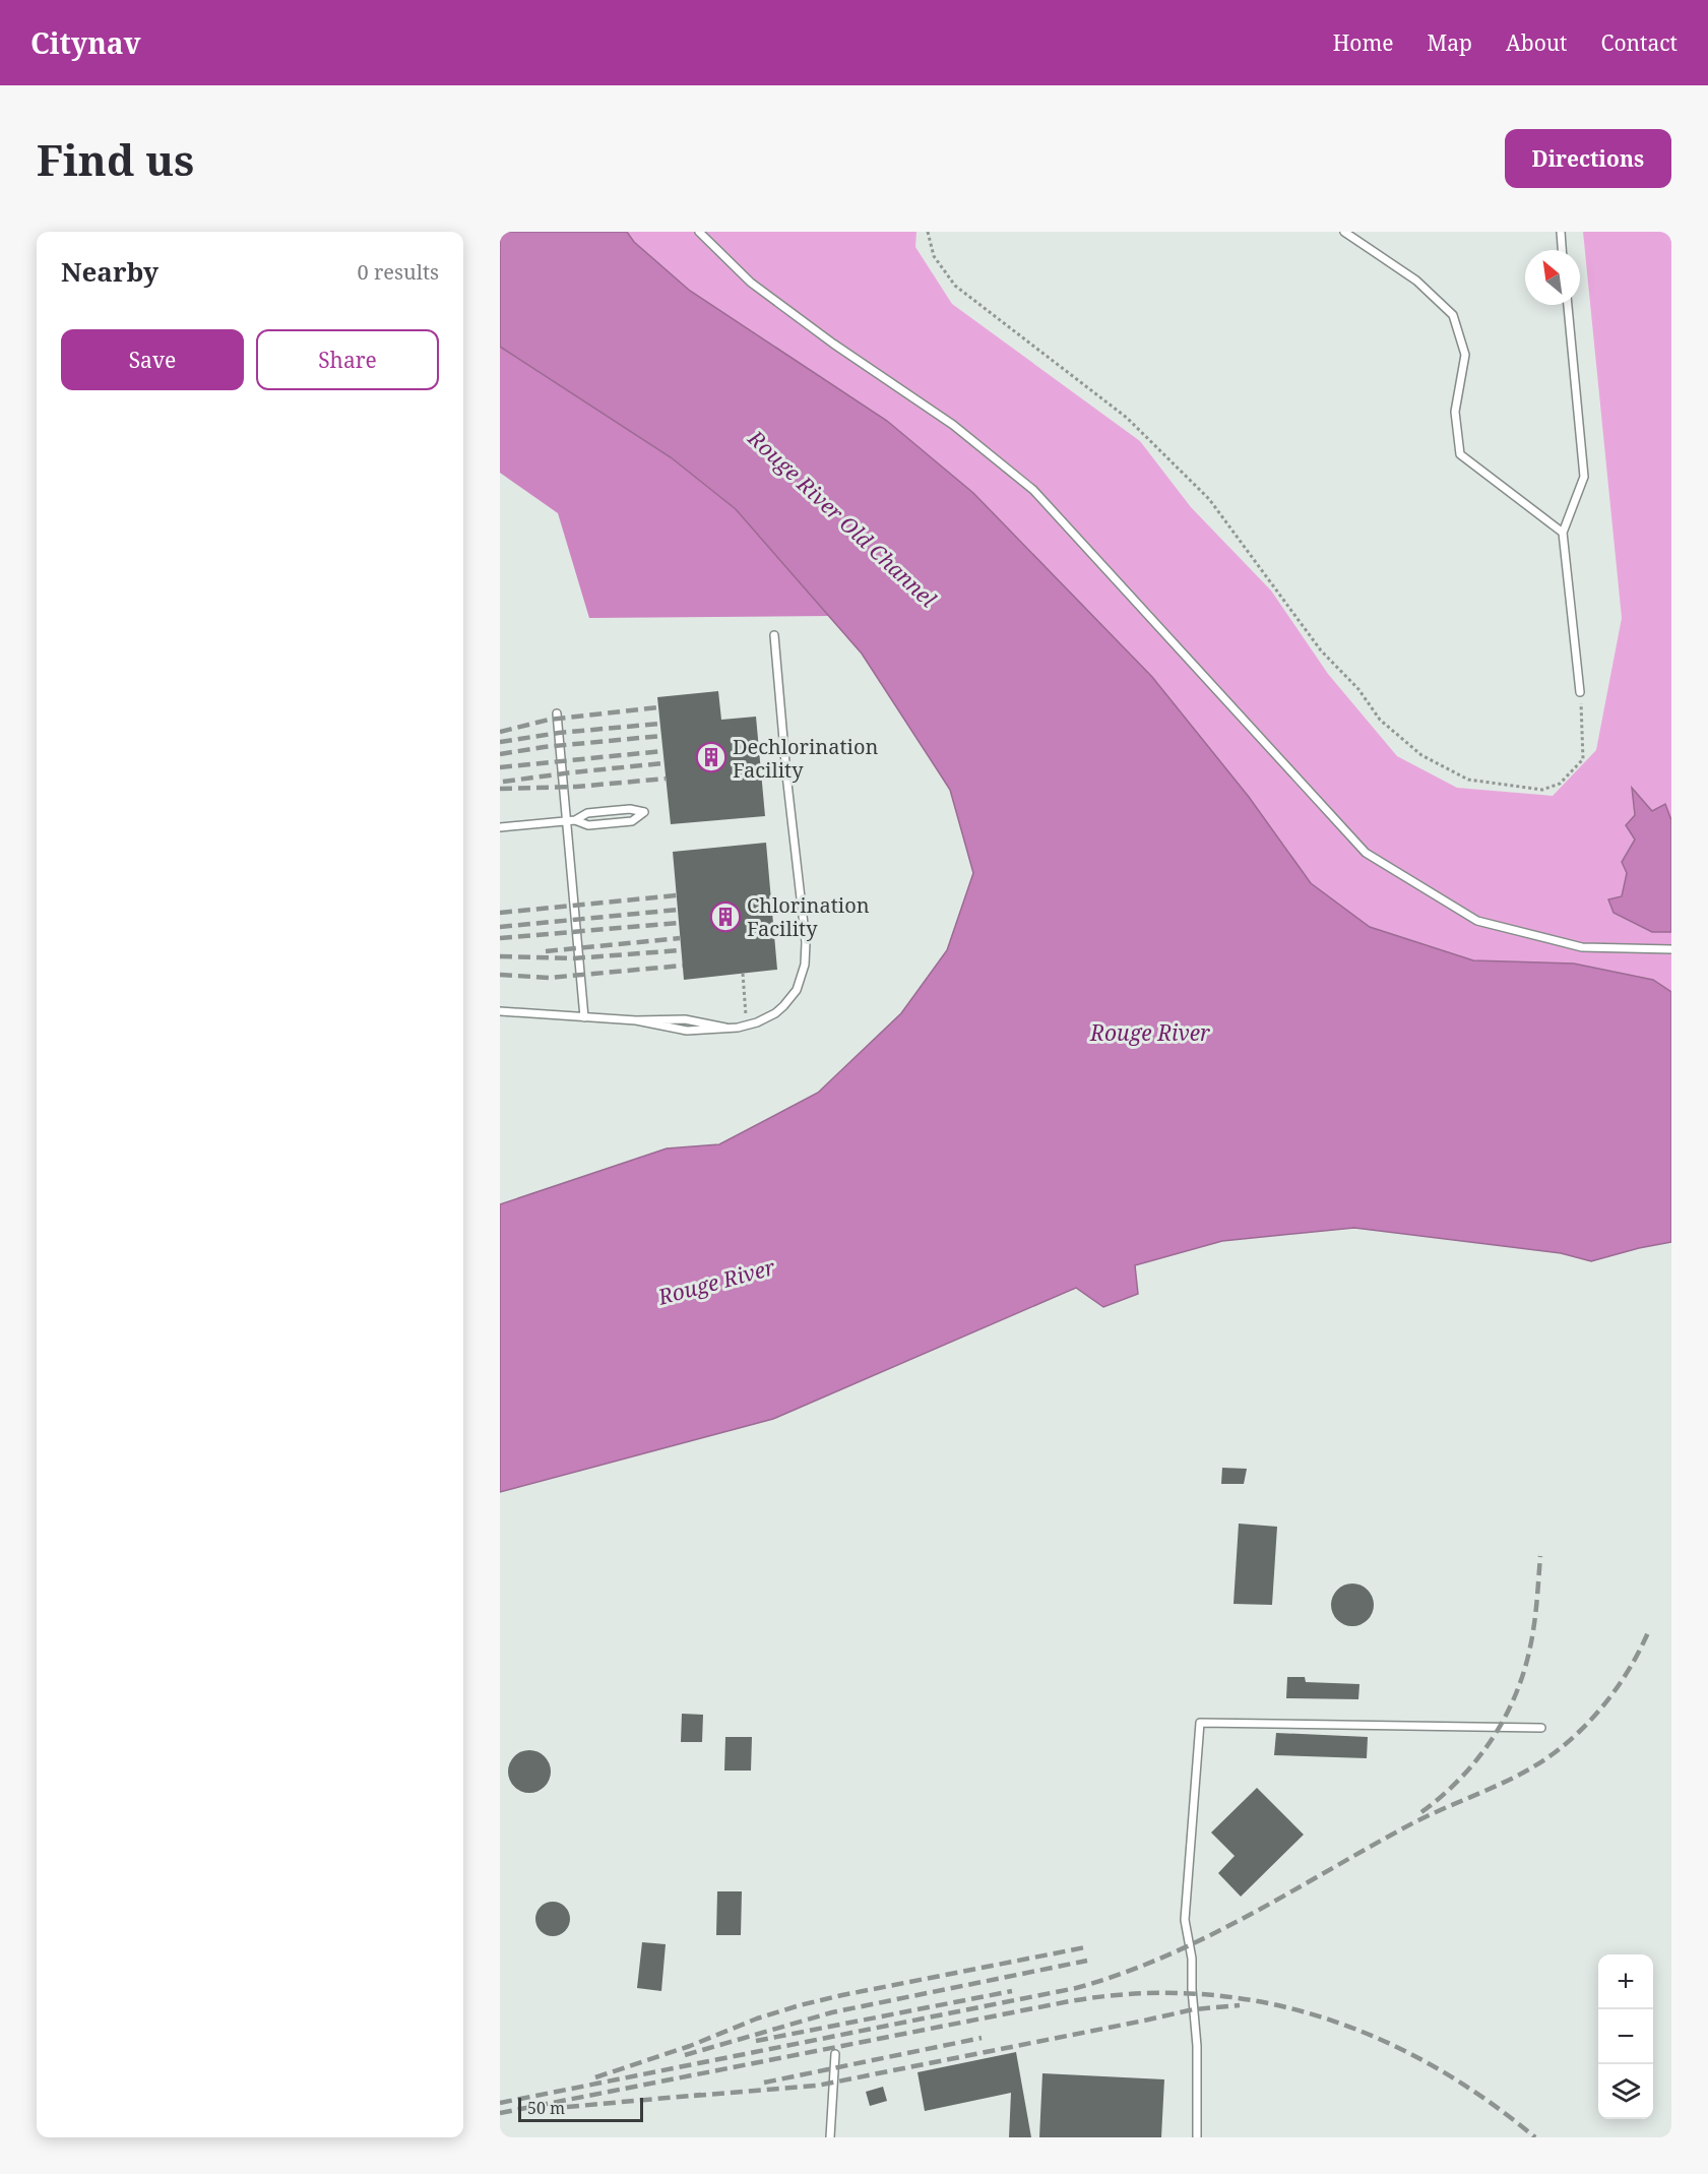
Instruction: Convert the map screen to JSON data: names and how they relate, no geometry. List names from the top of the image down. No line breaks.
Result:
{"water":["Rouge River Old Channel","Rouge River"],"places":{"building":["Dechlorination Facility","Chlorination Facility"]},"scale_bar":"50 m","north":"top left","page":{"header":"Citynav","nav":["Home","Map","About","Contact"],"buttons":["Directions",["Save","Share"]],"title":"Find us","heading":["Nearby","0 results"],"map_buttons":["+","−"],"scale":"50 m"}}
